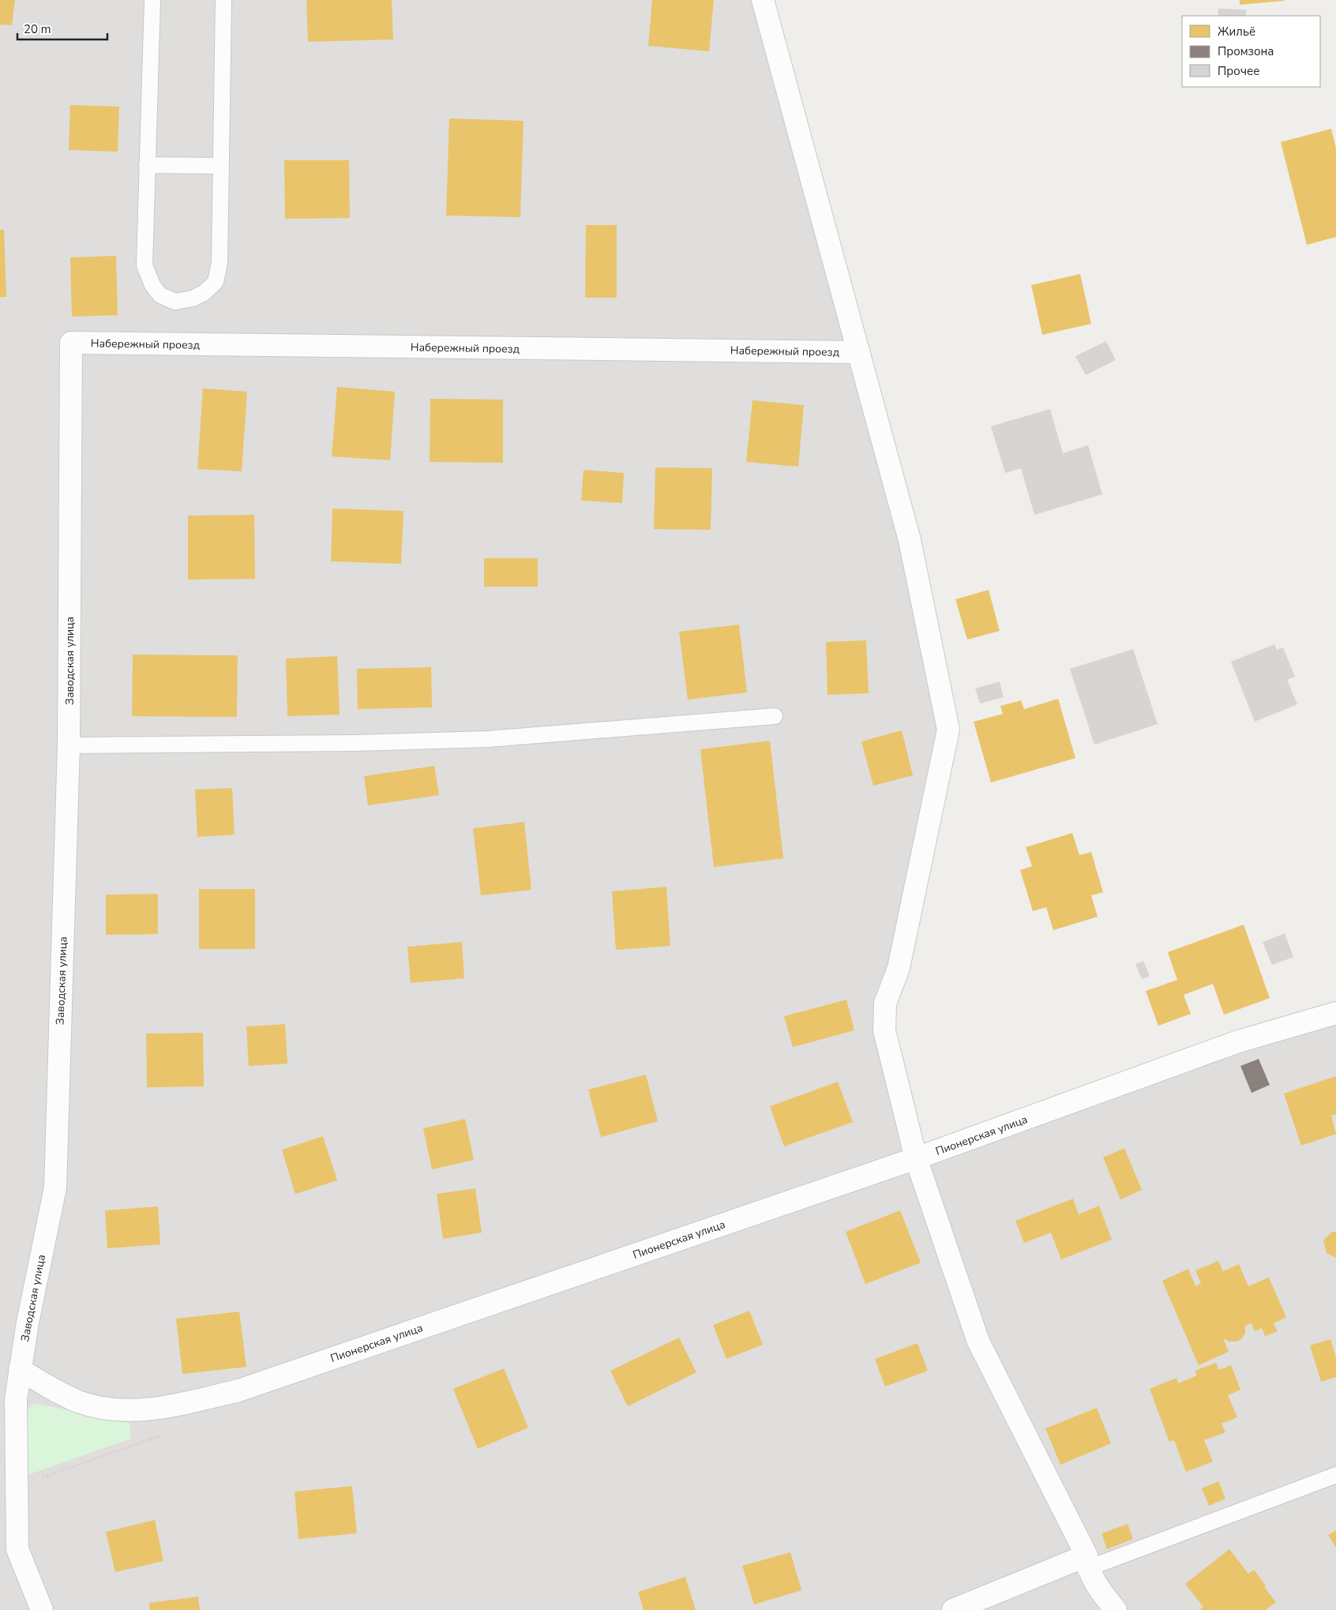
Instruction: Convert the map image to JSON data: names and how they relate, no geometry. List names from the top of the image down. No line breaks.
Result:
{"streets":{"street":["Набережный проезд","Заводская улица","Пионерская улица"]},"crossings":[["Набережный проезд","Заводская улица"],["Заводская улица","Пионерская улица"]],"legend":["Жильё","Промзона","Прочее"],"scale_bar":"20 m"}
